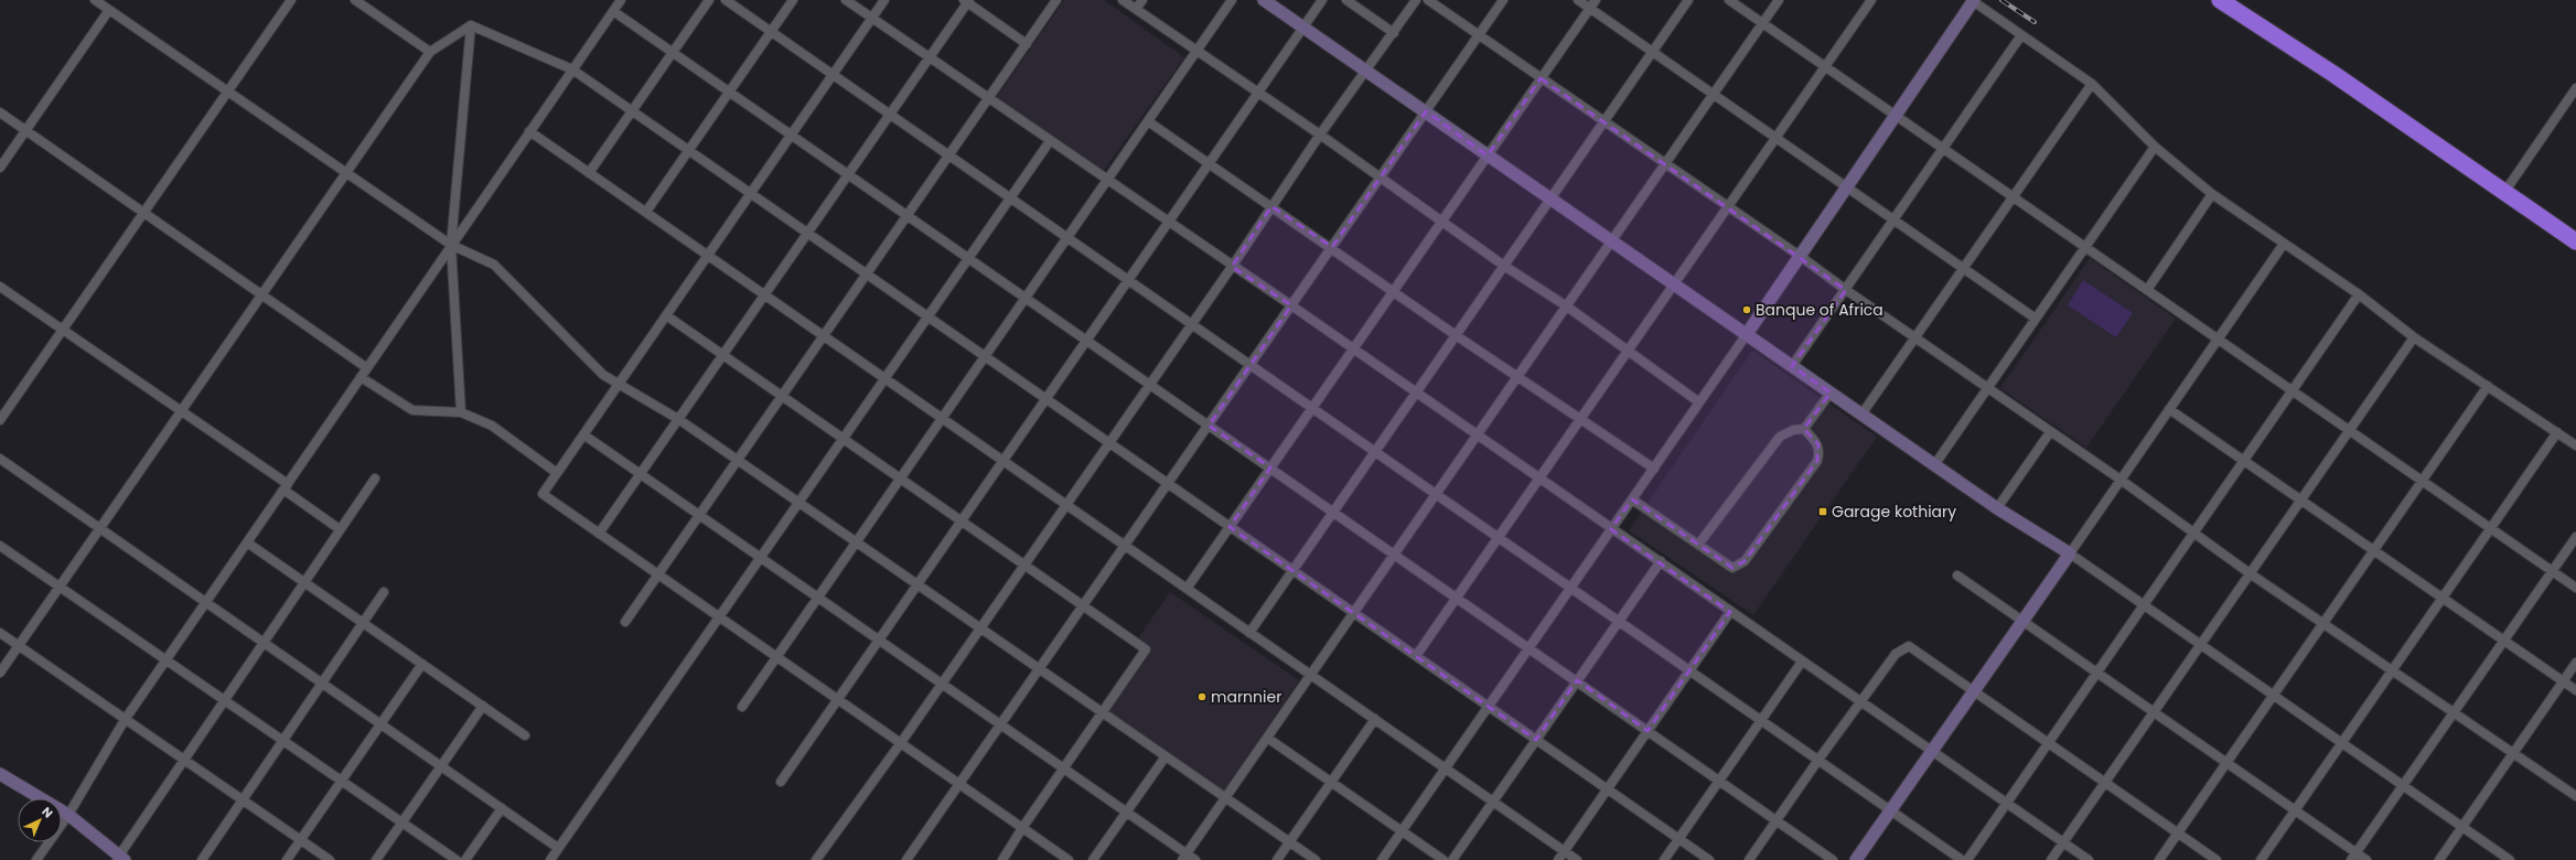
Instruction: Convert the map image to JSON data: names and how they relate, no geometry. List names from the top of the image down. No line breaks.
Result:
{"places":{"other":["Banque of Africa","marnnier"],"transit":["Garage kothiary"]},"north":"top right"}
